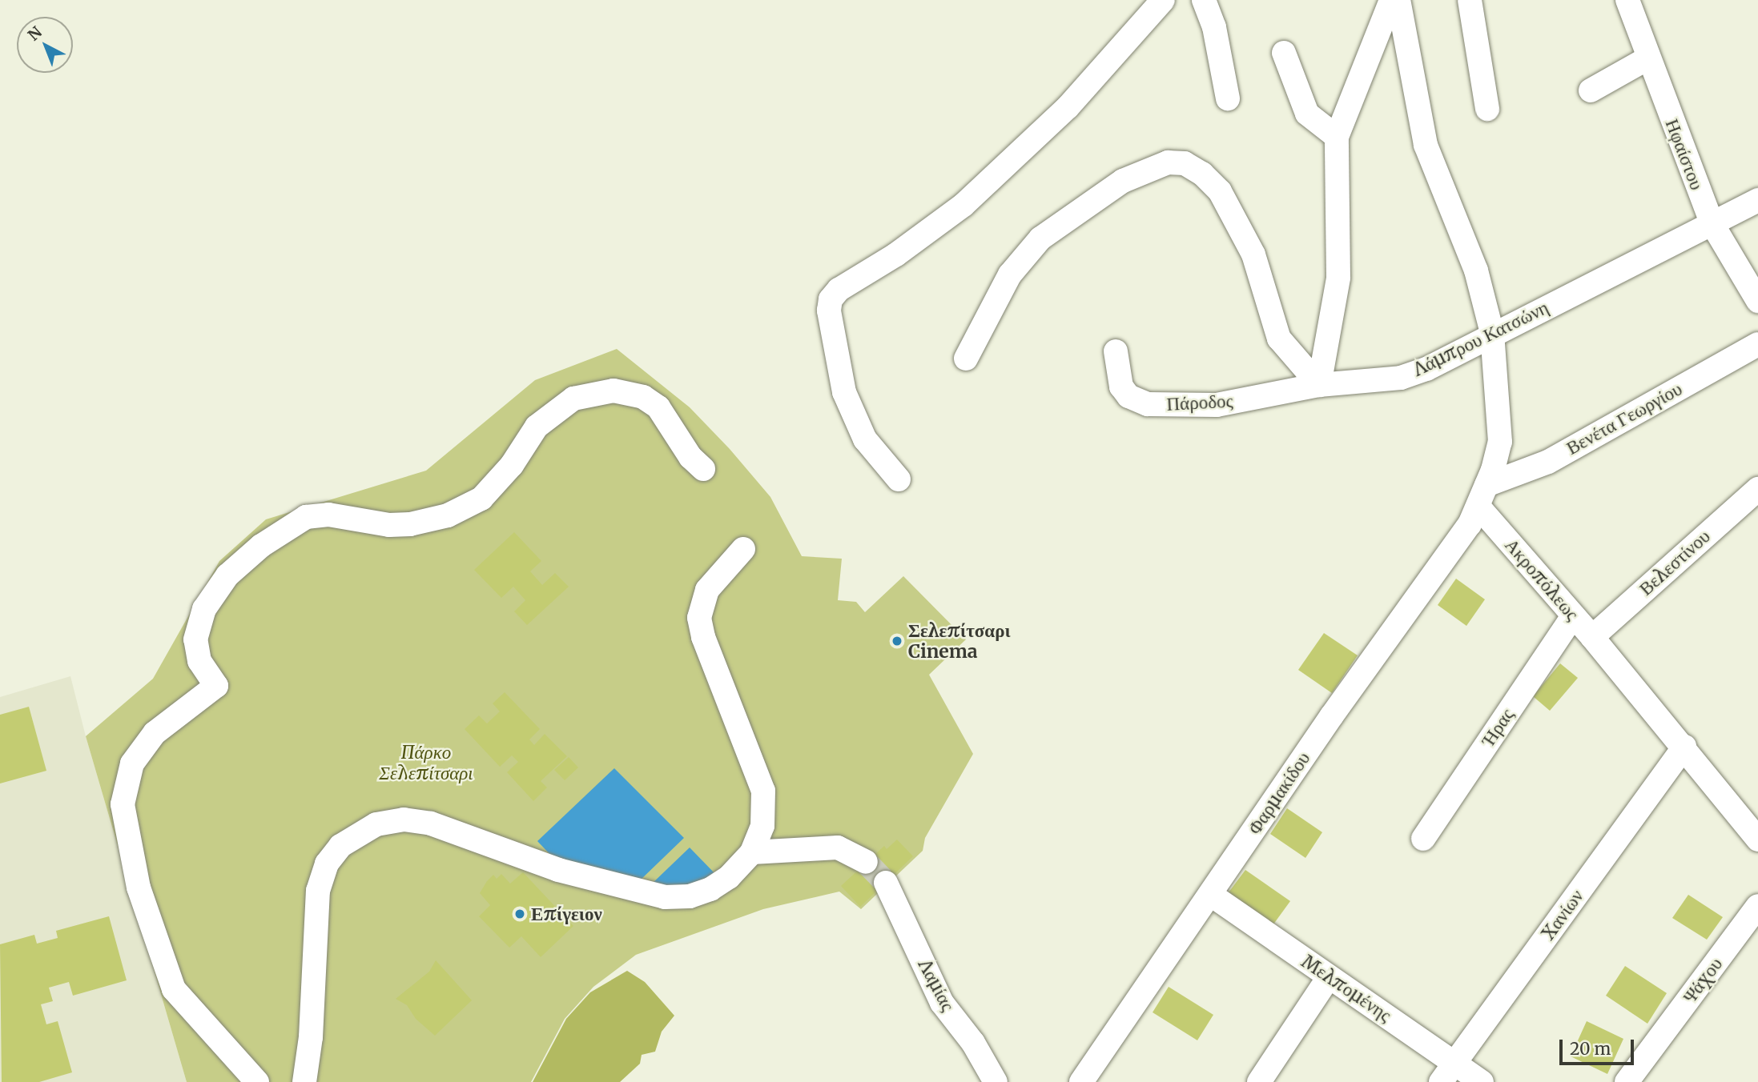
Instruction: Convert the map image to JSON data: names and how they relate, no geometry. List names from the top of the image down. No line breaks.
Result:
{"streets":{"street":["Ηφαίστου","Λάμπρου Κατσώνη","Πάροδος","Βενέτα Γεωργίου","Βελεστίνου","Ακροπόλεως","Ήρας","Φαρμακίδου","Χανίων","Ψάχου","Λαμίας","Μελπομένης"]},"crossings":[["Ηφαίστου","Λάμπρου Κατσώνη"],["Λάμπρου Κατσώνη","Πάροδος"],["Βενέτα Γεωργίου","Ακροπόλεως"],["Βενέτα Γεωργίου","Φαρμακίδου"],["Βελεστίνου","Ακροπόλεως"],["Ακροπόλεως","Ήρας"],["Ακροπόλεως","Φαρμακίδου"],["Ακροπόλεως","Χανίων"],["Φαρμακίδου","Μελπομένης"],["Χανίων","Μελπομένης"]],"parks":["Πάρκο Σελεπίτσαρι"],"places":["Σελεπίτσαρι Cinema","Επίγειον"],"scale_bar":"20 m","north":"top left"}
